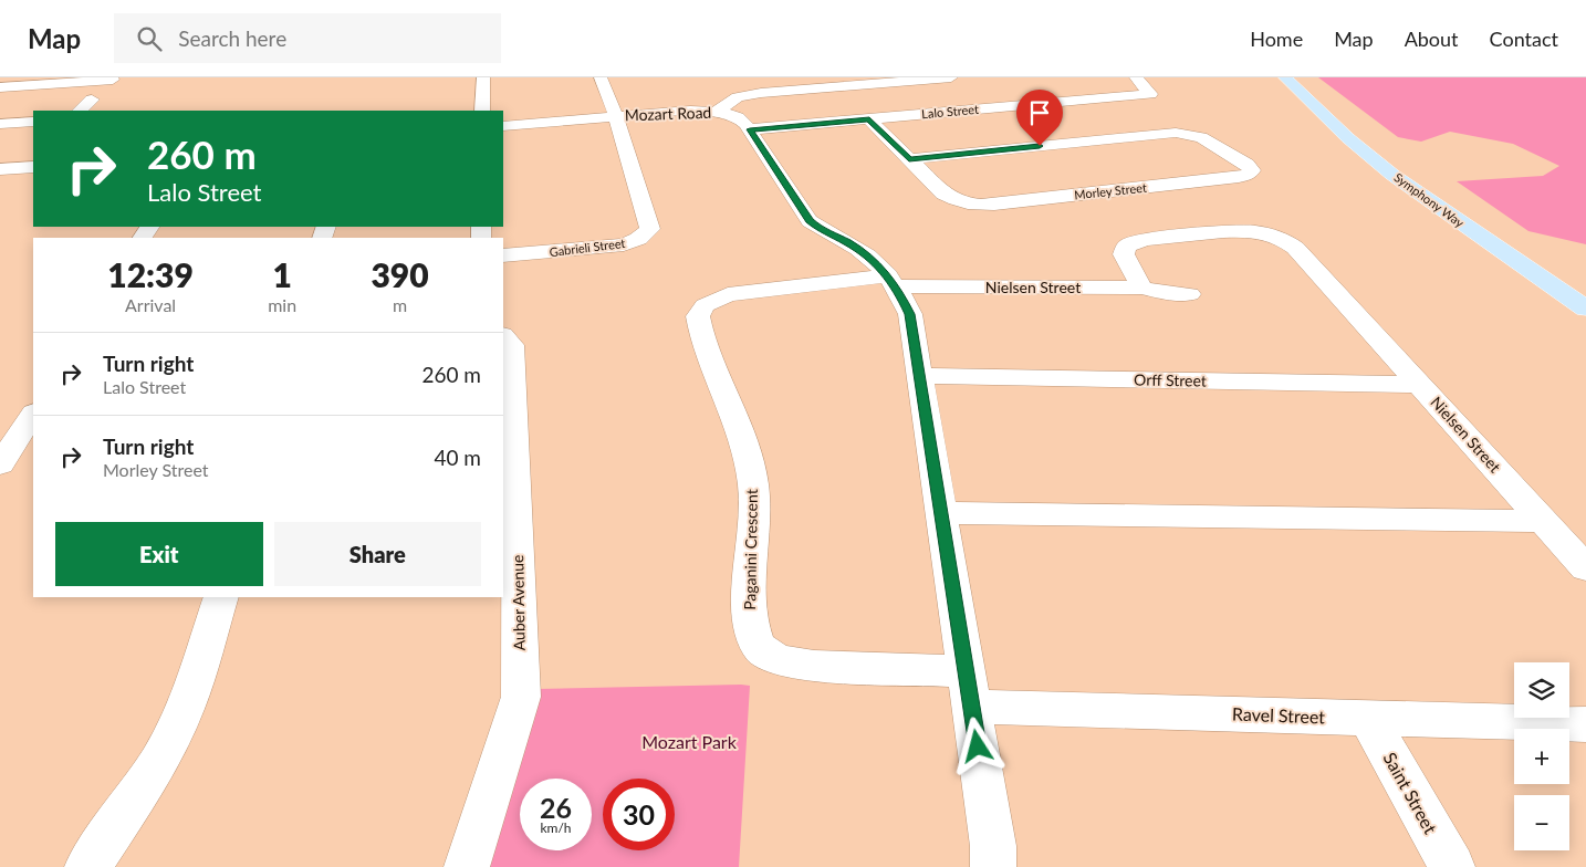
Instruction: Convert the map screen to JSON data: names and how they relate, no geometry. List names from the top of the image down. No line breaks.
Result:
{"streets":{"main road":["Symphony Way"],"street":["Lalo Street","Mozart Road","Morley Street","Gabrieli Street","Nielsen Street","Orff Street","Paganini Crescent","Auber Avenue","Ravel Street","Saint Street"]},"crossings":[["Lalo Street","Mozart Road"],["Lalo Street","Morley Street"],["Mozart Road","Gabrieli Street"],["Mozart Road","Nielsen Street"],["Mozart Road","Orff Street"],["Mozart Road","Paganini Crescent"],["Mozart Road","Ravel Street"],["Nielsen Street","Orff Street"],["Nielsen Street","Paganini Crescent"],["Paganini Crescent","Ravel Street"],["Ravel Street","Saint Street"]],"parks":["Mozart Park"],"page":{"header":"Map","search":"Search here","nav":["Home","Map","About","Contact"],"turn":["260 m","Lalo Street"],"eta":["12:39","Arrival","1","min","390","m"],"list":[{"name":"Turn right","note":"Lalo Street","value":"260 m"},{"name":"Turn right","note":"Morley Street","value":"40 m"}],"buttons":["Exit","Share"],"map_buttons":["+","−"],"speed":"26 km/h","limit":"30"}}
